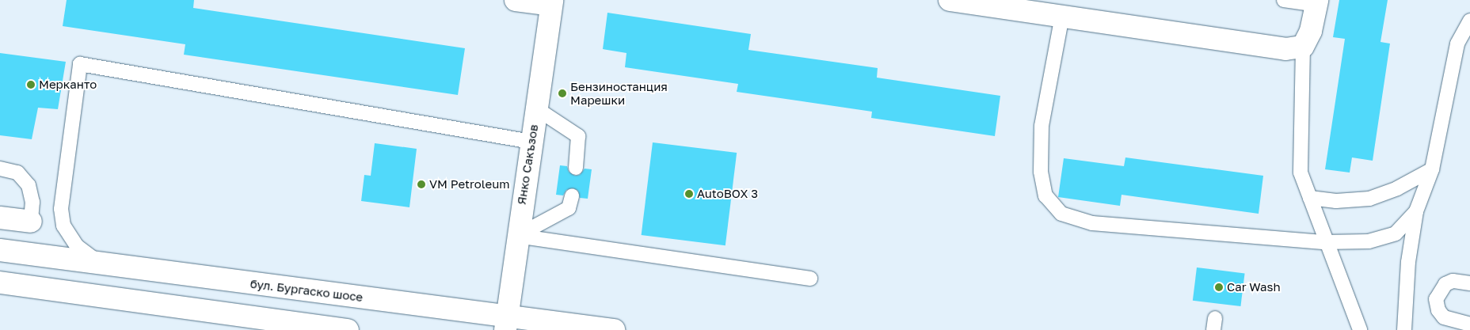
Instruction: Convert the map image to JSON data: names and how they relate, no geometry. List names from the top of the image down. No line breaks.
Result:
{"streets":{"main road":["Янко Сакъзов","бул. Бургаско шосе"]},"crossings":[["Янко Сакъзов","бул. Бургаско шосе"]],"places":["Мерканто","Бензиностанция Марешки","VM Petroleum","AutoBOX 3","Car Wash"]}
